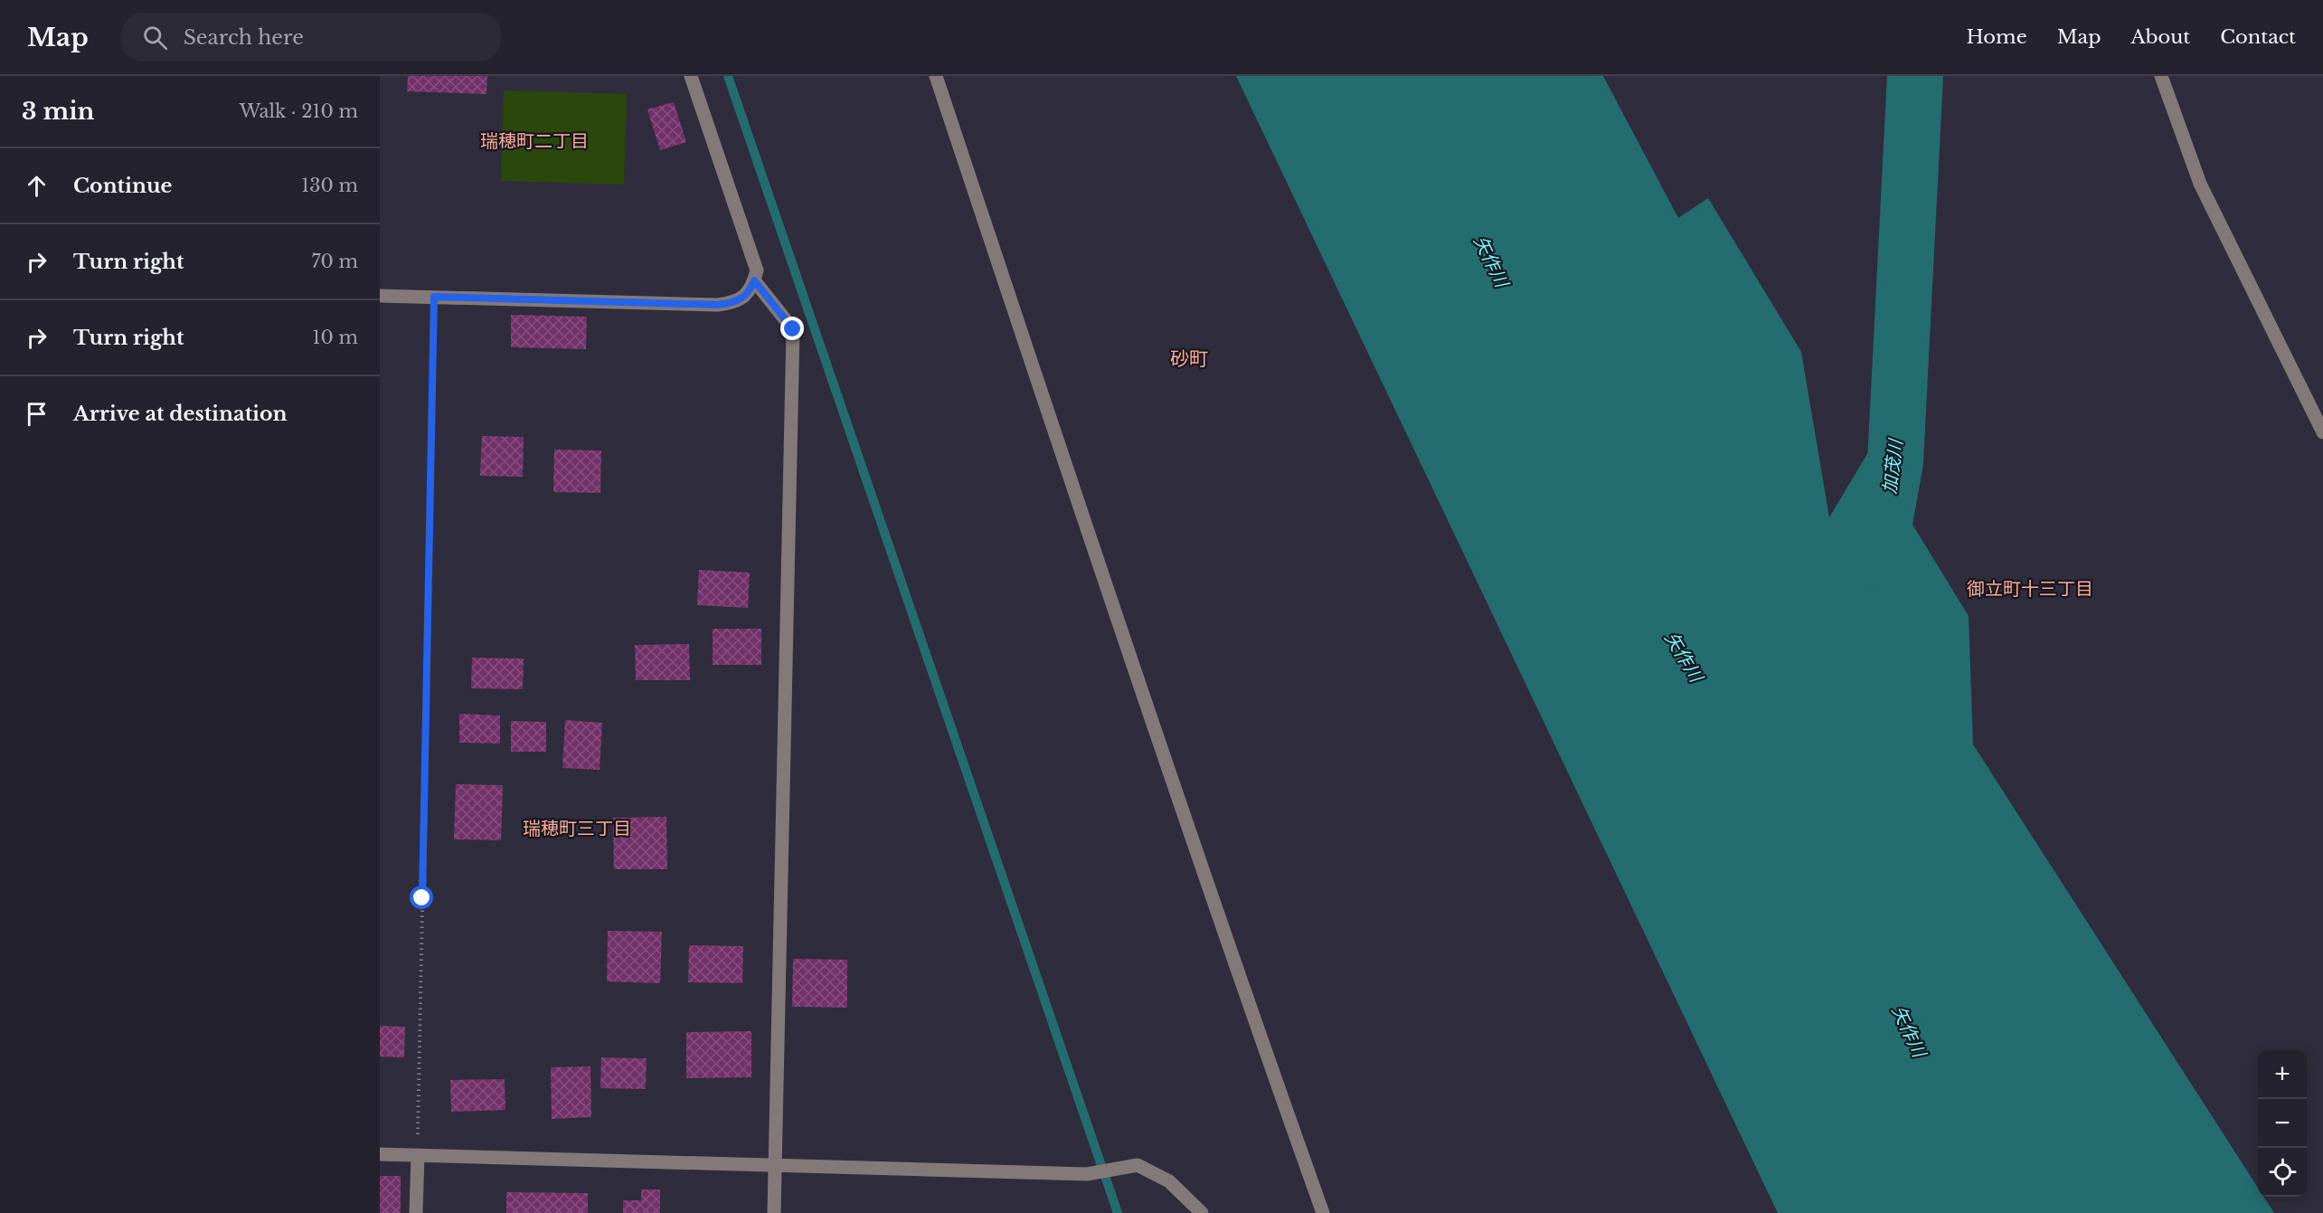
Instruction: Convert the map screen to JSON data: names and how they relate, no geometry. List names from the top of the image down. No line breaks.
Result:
{"districts":["瑞穂町二丁目","砂町","御立町十三丁目","瑞穂町三丁目"],"water":["矢作川","加茂川"],"page":{"header":"Map","search":"Search here","nav":["Home","Map","About","Contact"],"heading":["3 min","Walk · 210 m"],"list":[["Continue","130 m"],["Turn right","70 m"],["Turn right","10 m"],"Arrive at destination"],"map_buttons":["+","−"]}}
